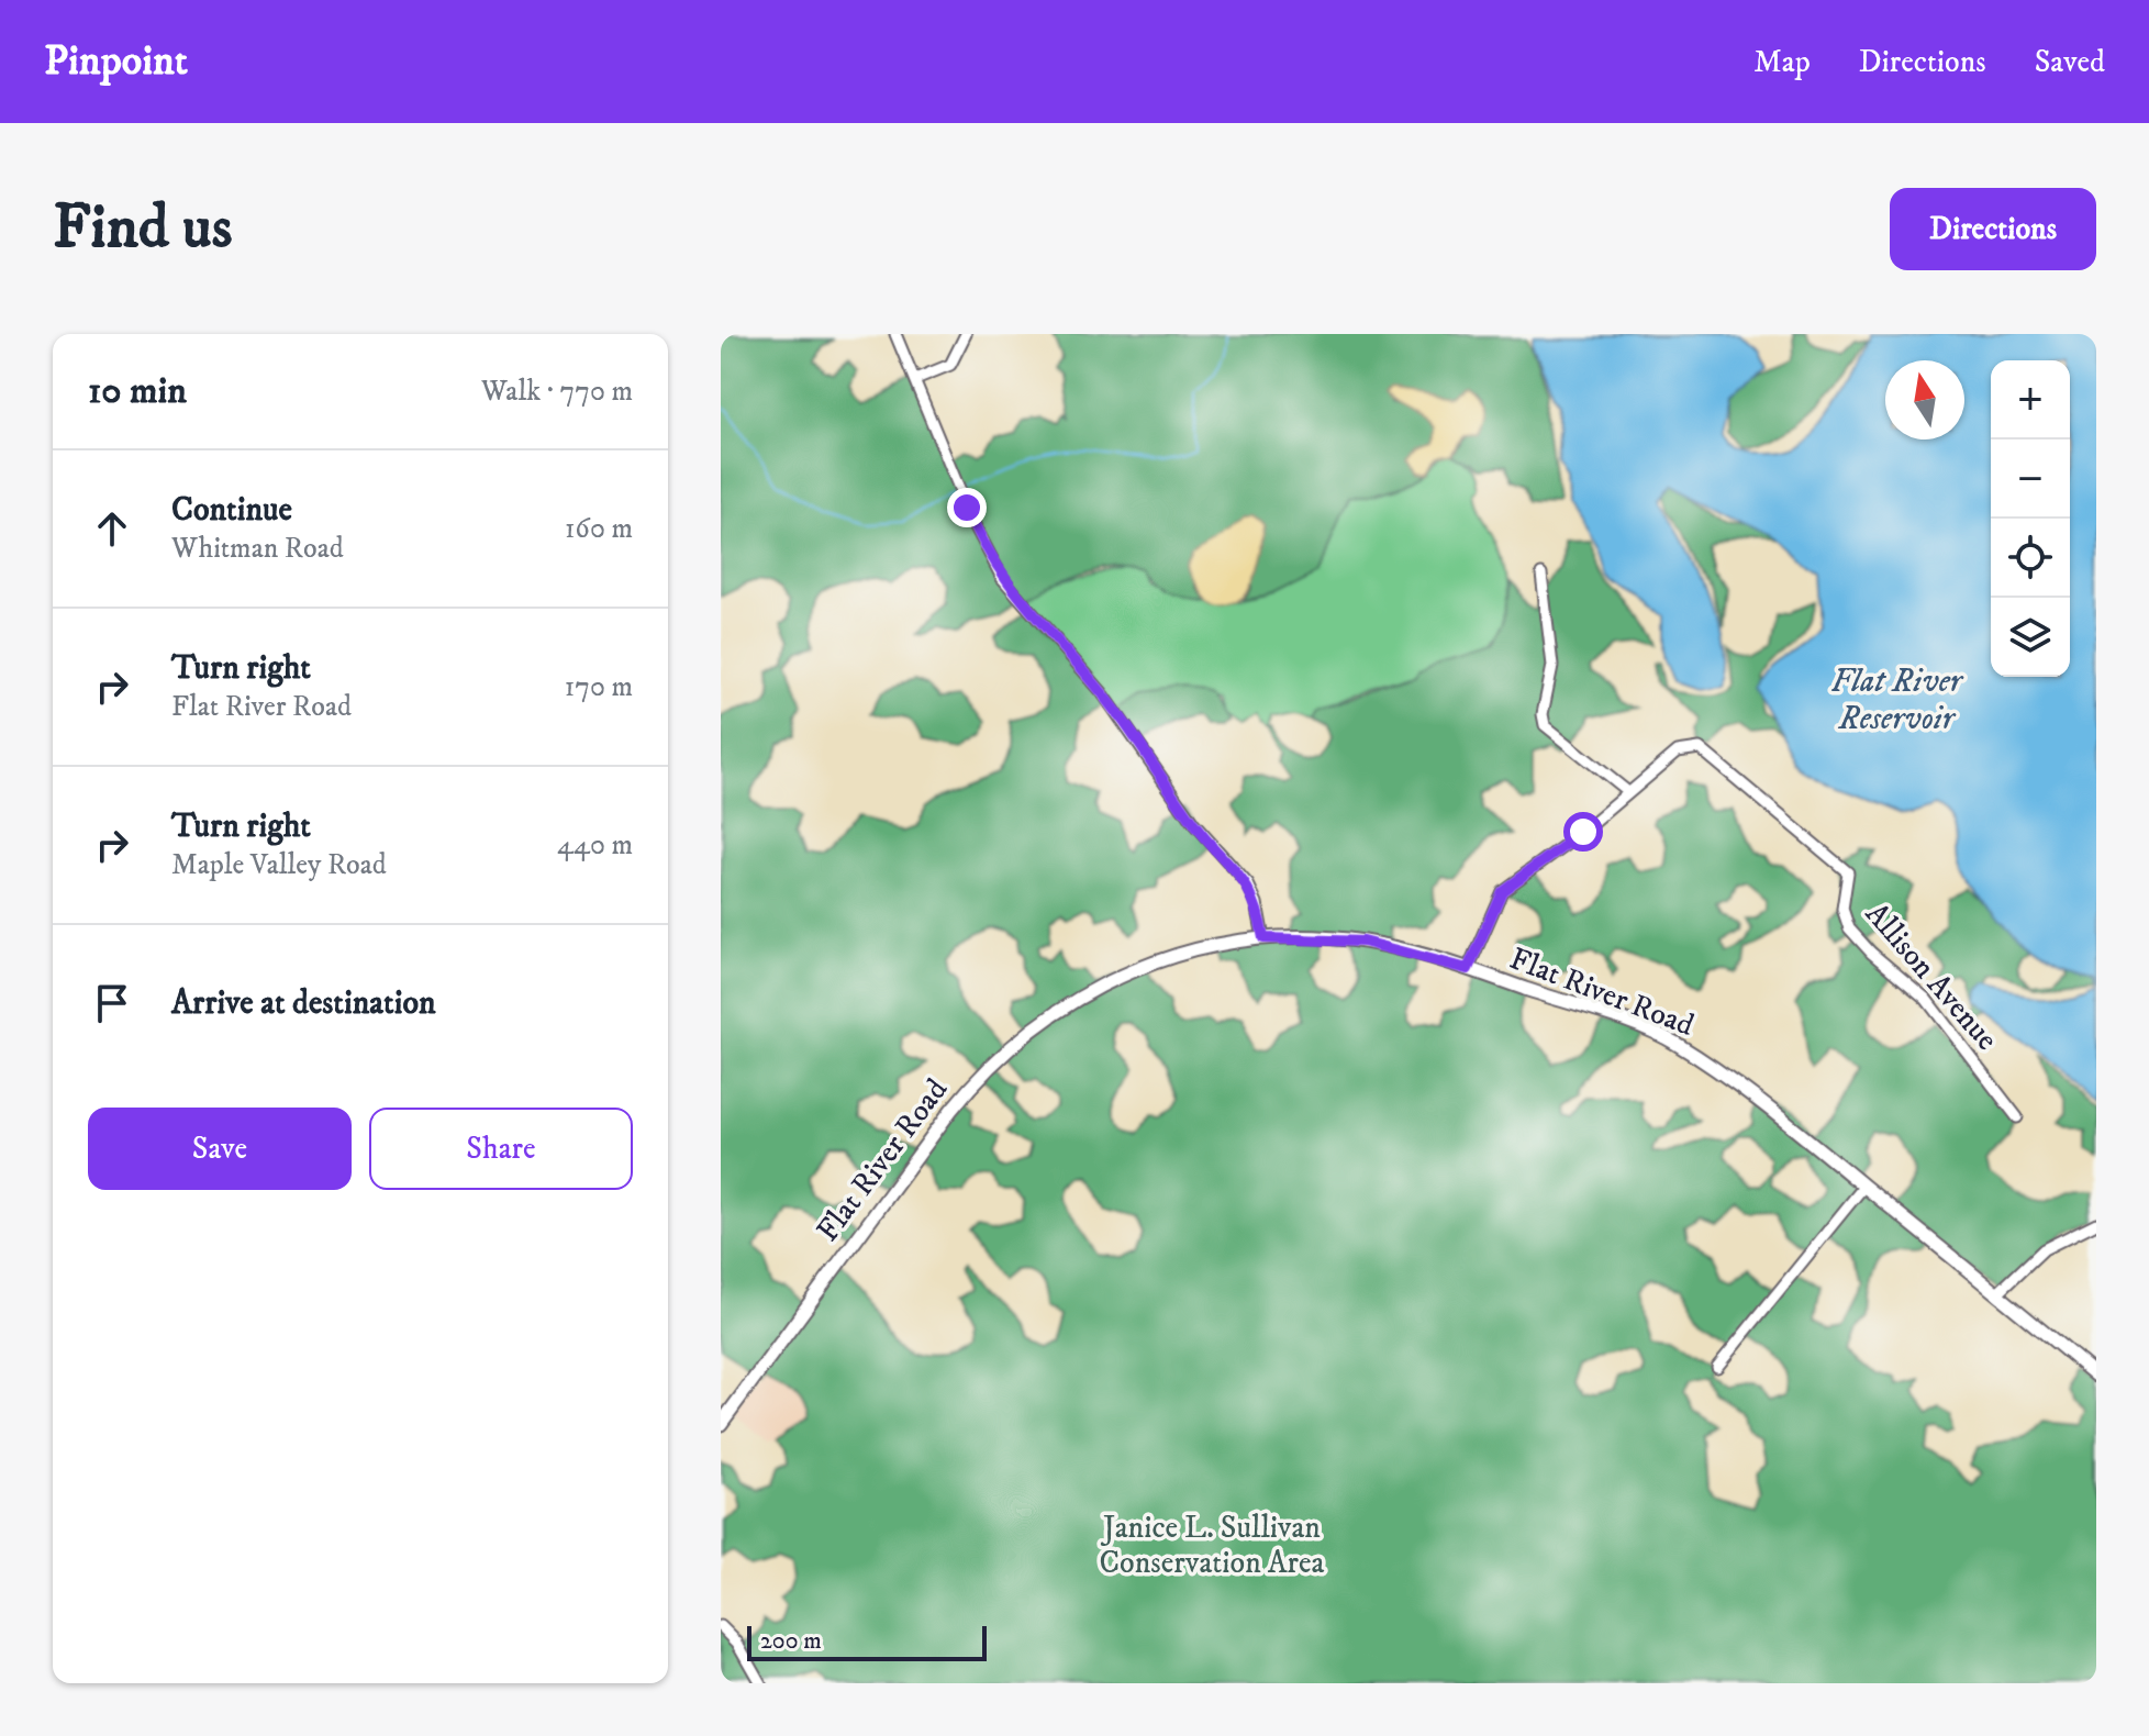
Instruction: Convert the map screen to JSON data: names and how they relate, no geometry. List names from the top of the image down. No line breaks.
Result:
{"streets":{"main road":["Flat River Road"],"street":["Allison Avenue"]},"water":["Flat River Reservoir"],"parks":["Janice L. Sullivan Conservation Area"],"scale_bar":"200 m","north":"top","page":{"header":"Pinpoint","nav":["Map","Directions","Saved"],"buttons":["Directions",["Save","Share"]],"title":"Find us","heading":["10 min","Walk · 770 m"],"map_buttons":["+","−"],"list":[["Continue","Whitman Road","160 m"],["Turn right","Flat River Road","170 m"],["Turn right","Maple Valley Road","440 m"],"Arrive at destination"],"scale":"200 m"}}
